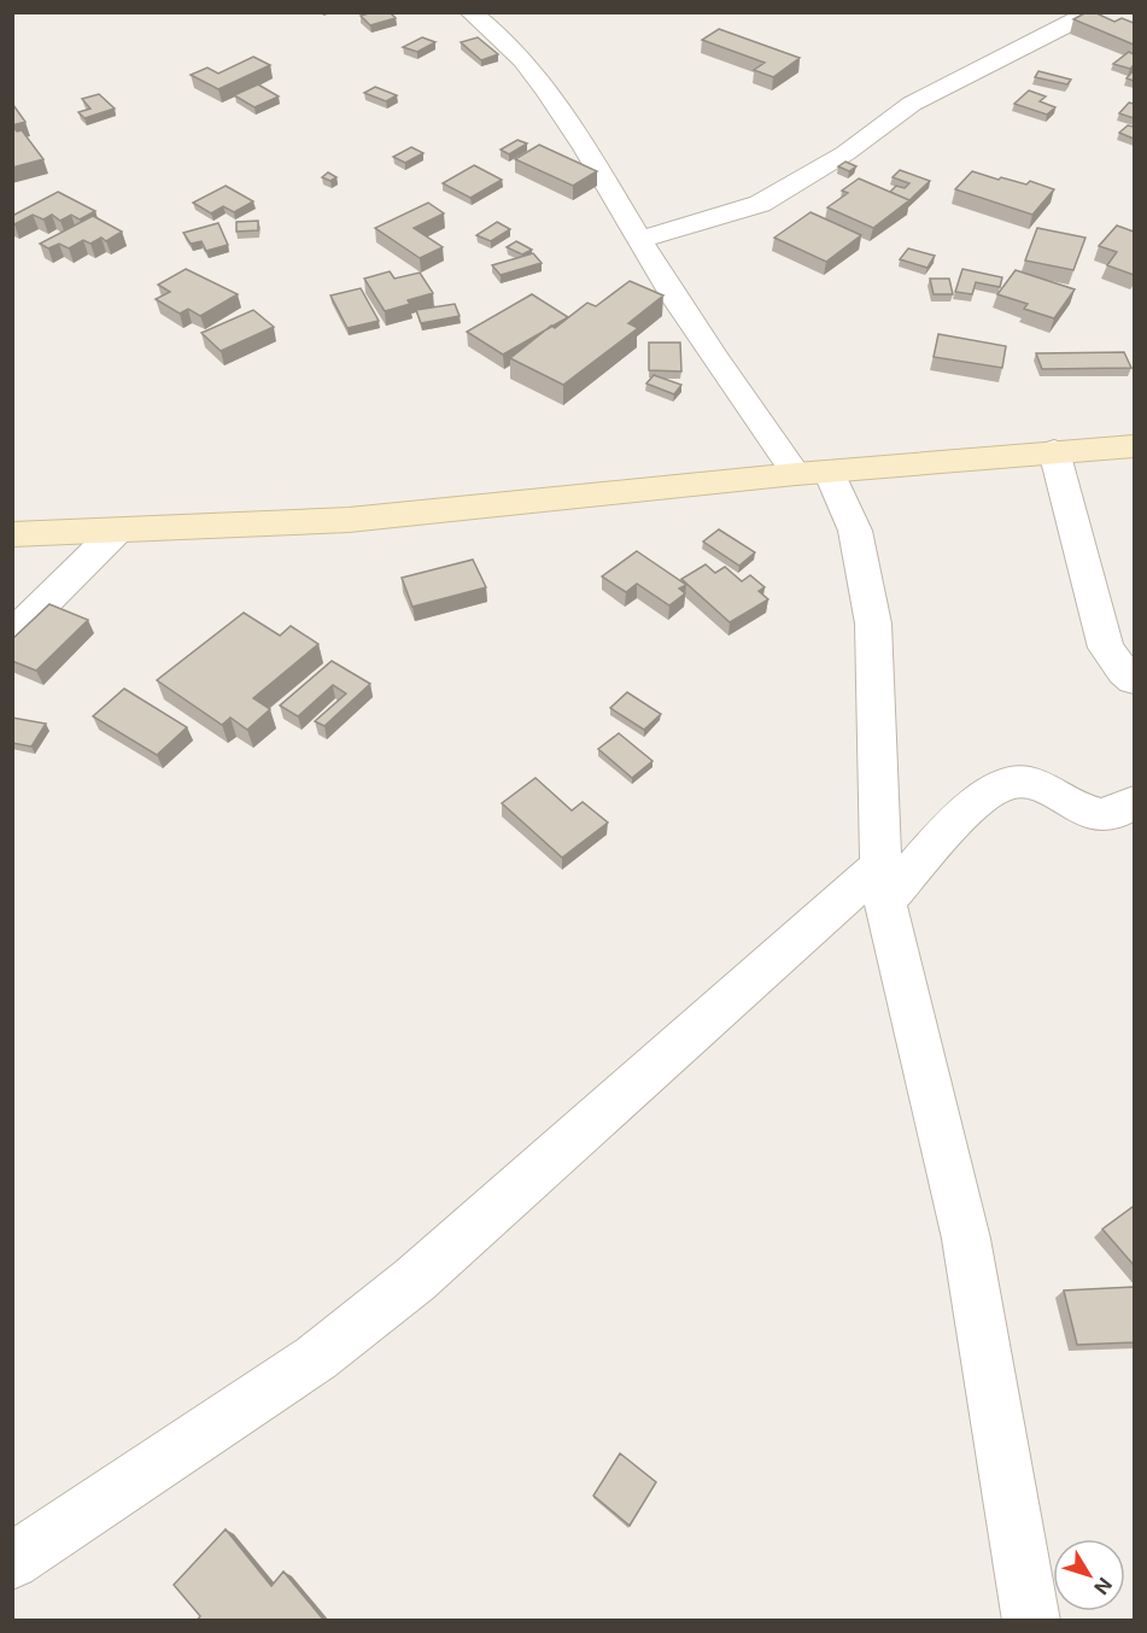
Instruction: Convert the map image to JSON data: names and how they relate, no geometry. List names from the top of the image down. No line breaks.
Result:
{"north":"bottom right"}
